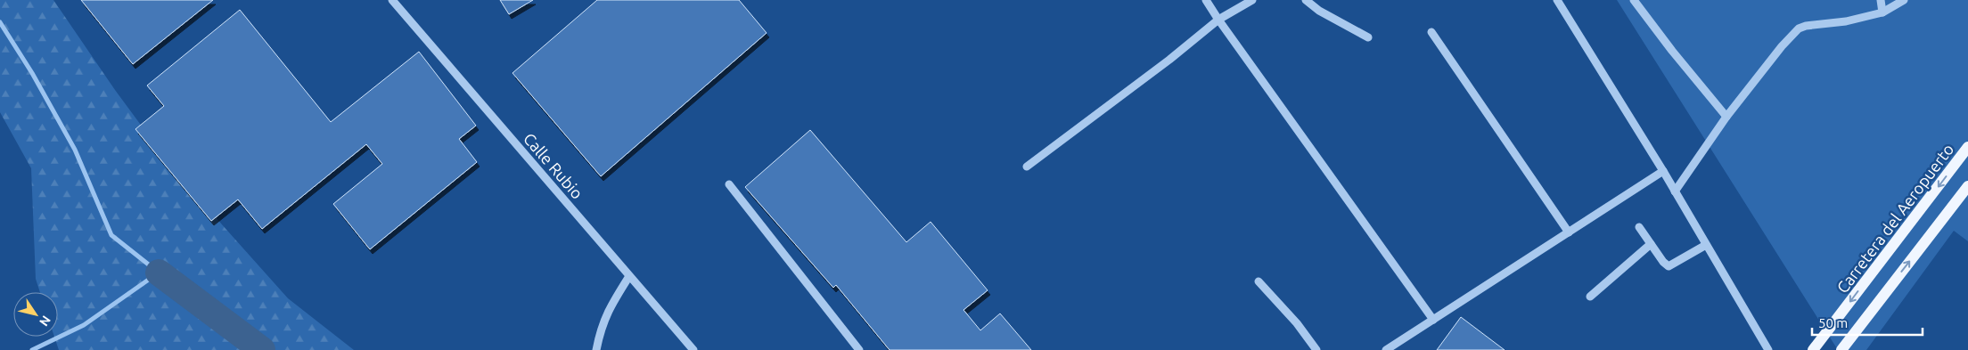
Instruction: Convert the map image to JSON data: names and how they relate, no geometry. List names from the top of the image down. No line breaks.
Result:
{"streets":{"main road":["Carretera del Aeropuerto"],"street":["Calle Rubio"]},"scale_bar":"50 m","north":"bottom right"}
